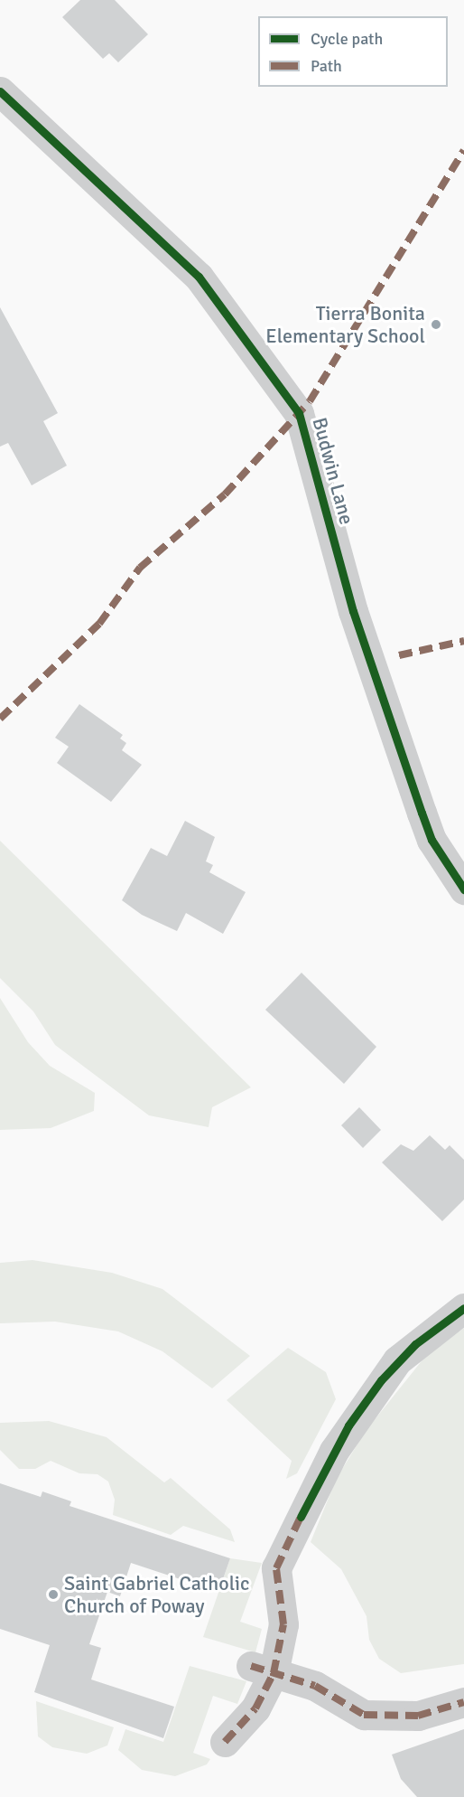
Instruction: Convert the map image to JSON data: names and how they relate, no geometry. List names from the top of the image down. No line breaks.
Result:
{"streets":{"street":["Budwin Lane"]},"places":["Tierra Bonita Elementary School","Saint Gabriel Catholic Church of Poway"],"legend":["Cycle path","Path"]}
